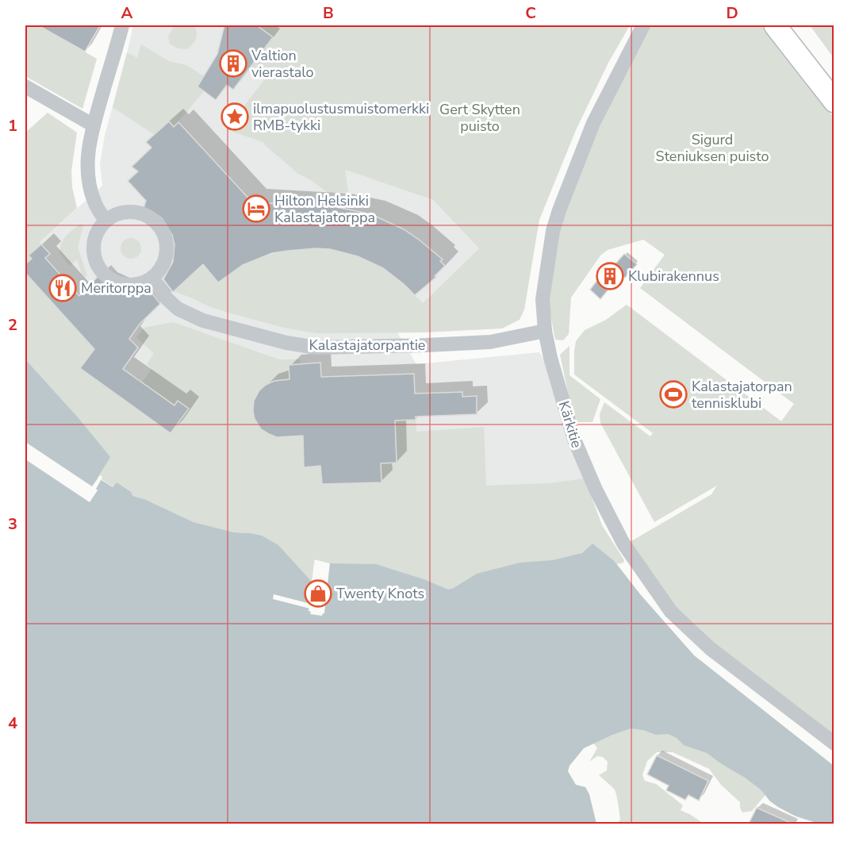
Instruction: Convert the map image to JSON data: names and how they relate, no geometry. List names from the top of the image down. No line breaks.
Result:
{"streets":{"street":["Kalastajatorpantie","Kärkitie"]},"crossings":[["Kalastajatorpantie","Kärkitie"]],"parks":["Gert Skytten puisto","Sigurd Steniuksen puisto"],"places":{"building":["Valtion vierastalo","Klubirakennus"],"place":["ilmapuolustusmuistomerkki RMB-tykki"],"hotel":["Hilton Helsinki Kalastajatorppa"],"restaurant":["Meritorppa"],"sports":["Kalastajatorpan tennisklubi"],"shop":["Twenty Knots"]},"grid":{"columns":["A","B","C","D"],"rows":["1","2","3","4"]}}
